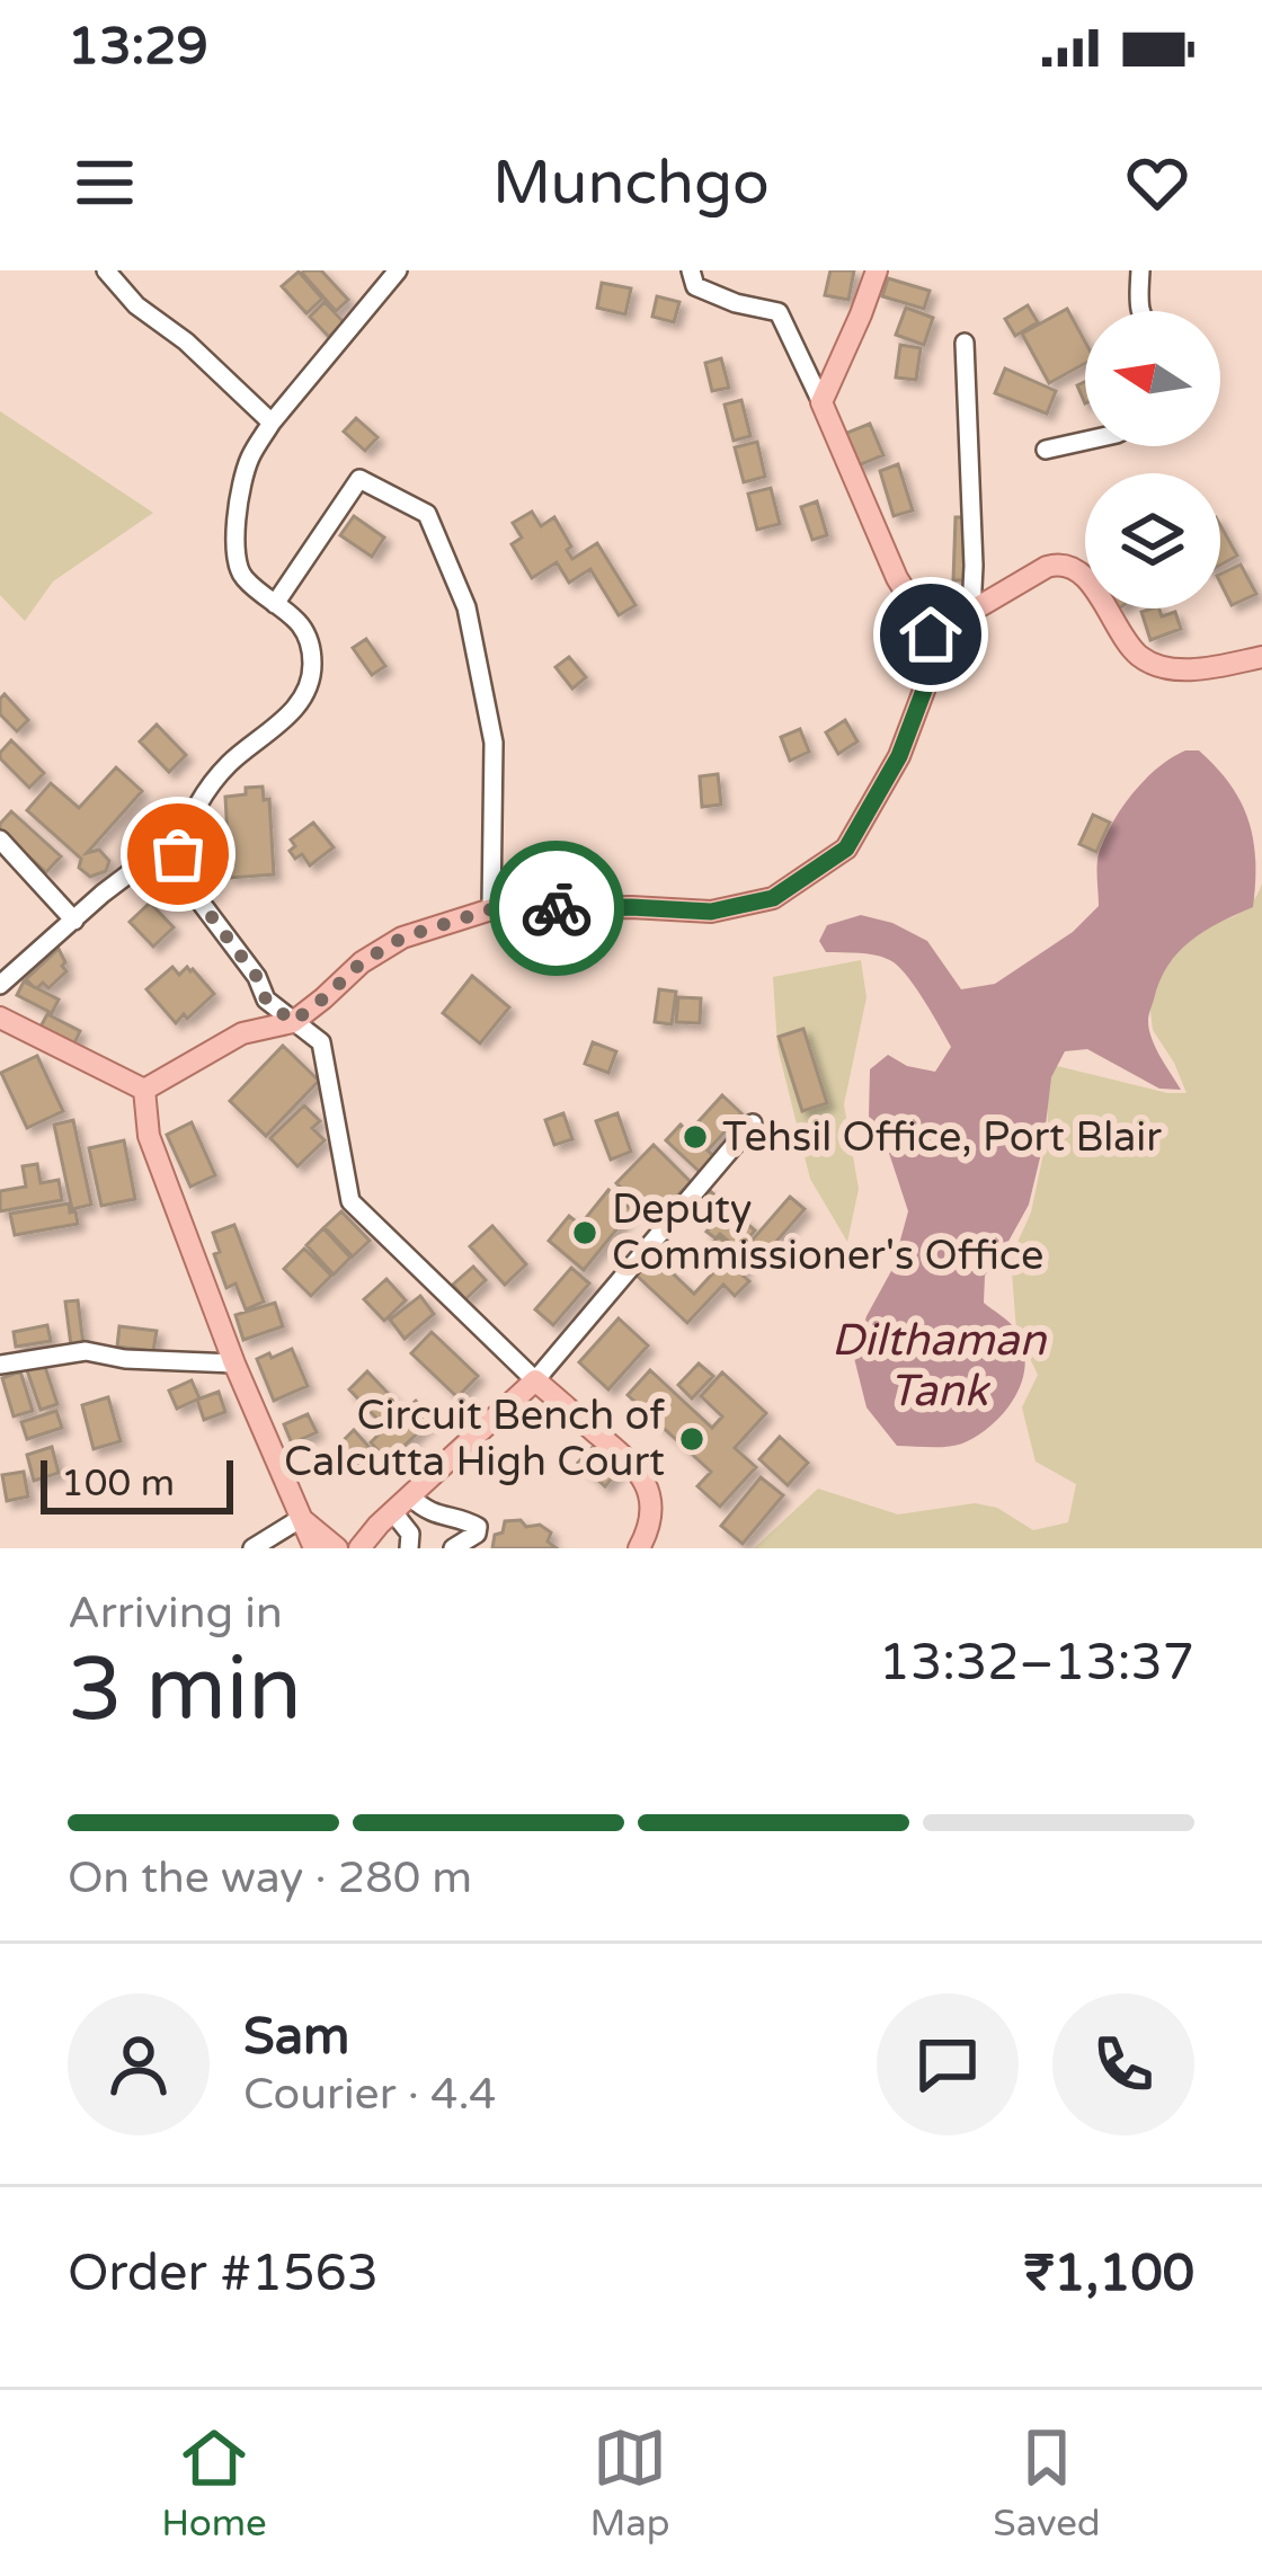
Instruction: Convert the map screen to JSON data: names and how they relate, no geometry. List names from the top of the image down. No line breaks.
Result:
{"water":["Dilthaman Tank"],"places":["Tehsil Office, Port Blair","Deputy Commissioner's Office","Circuit Bench of Calcutta High Court"],"scale_bar":"100 m","north":"left","page":{"status":"13:29","header":"Munchgo","scale":"100 m","heading":["3 min","Arriving in","13:32–13:37"],"panel":["Sam","Courier · 4.4","Order #1563","₹1,100"],"bar":"On the way · 280 m","tabs":["Home","Map","Saved"]}}
